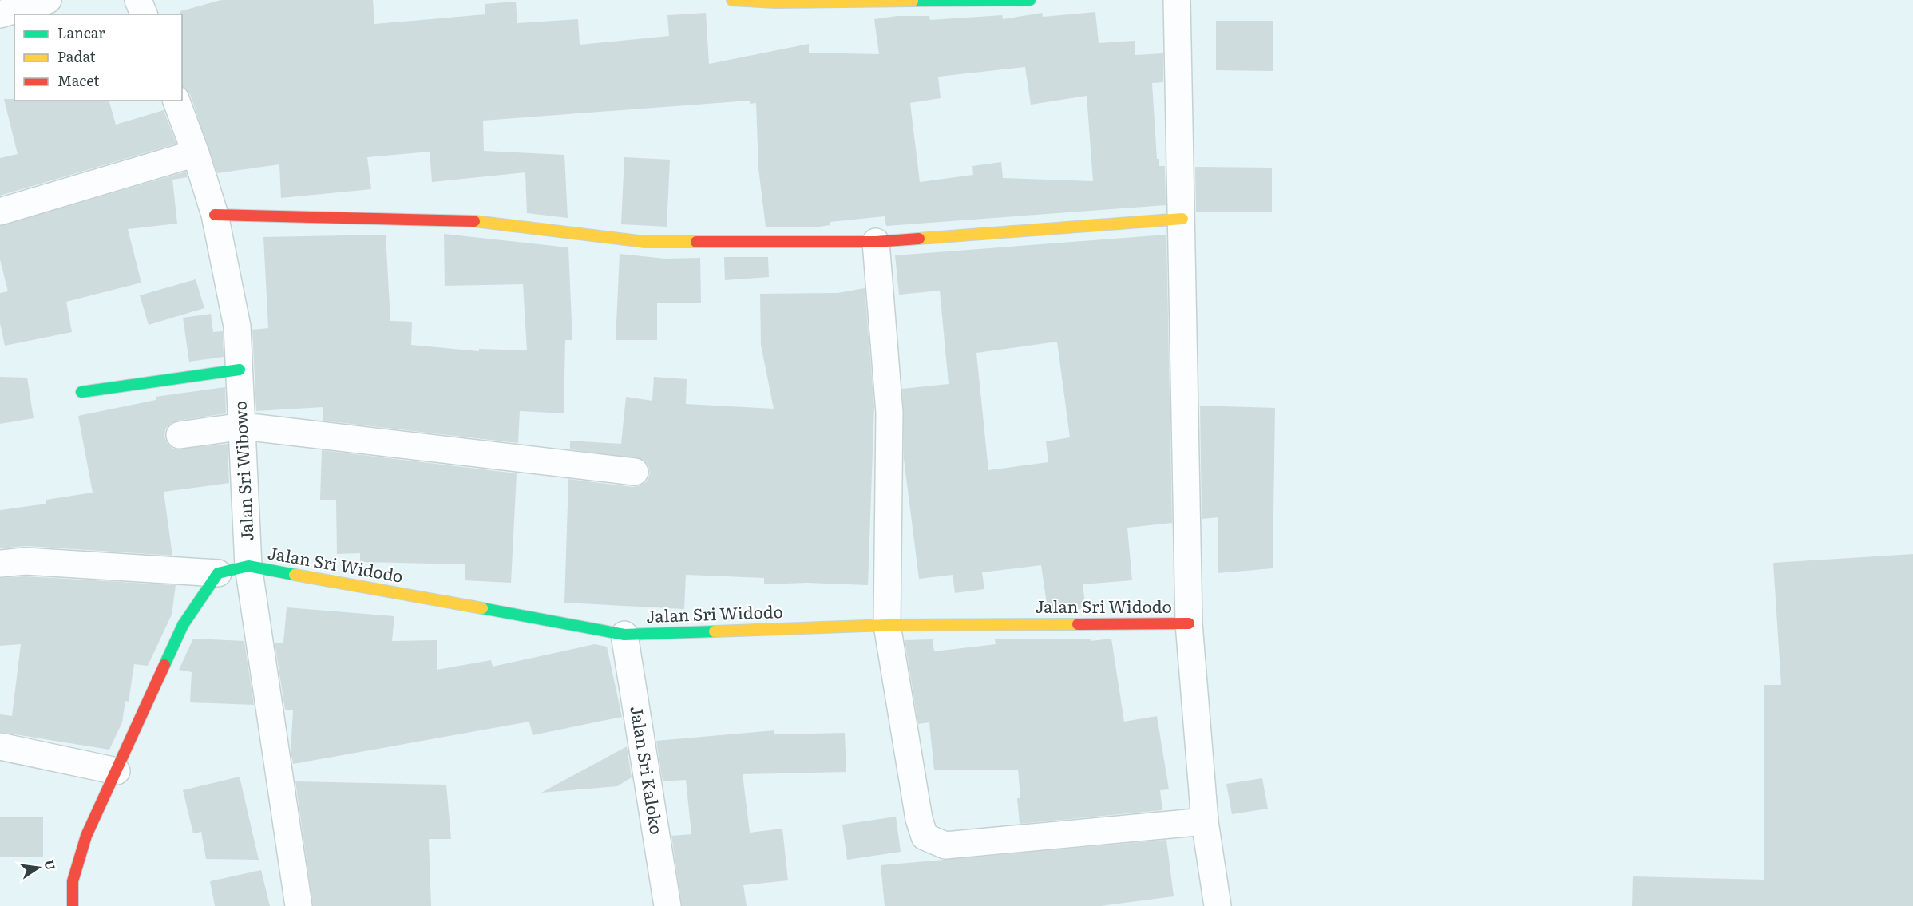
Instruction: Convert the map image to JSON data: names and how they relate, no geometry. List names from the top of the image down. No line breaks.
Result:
{"streets":{"street":["Jalan Sri Wibowo","Jalan Sri Widodo","Jalan Sri Kaloko"]},"crossings":[["Jalan Sri Wibowo","Jalan Sri Widodo"],["Jalan Sri Widodo","Jalan Sri Kaloko"]],"legend":["Lancar","Padat","Macet"],"north":"right"}
